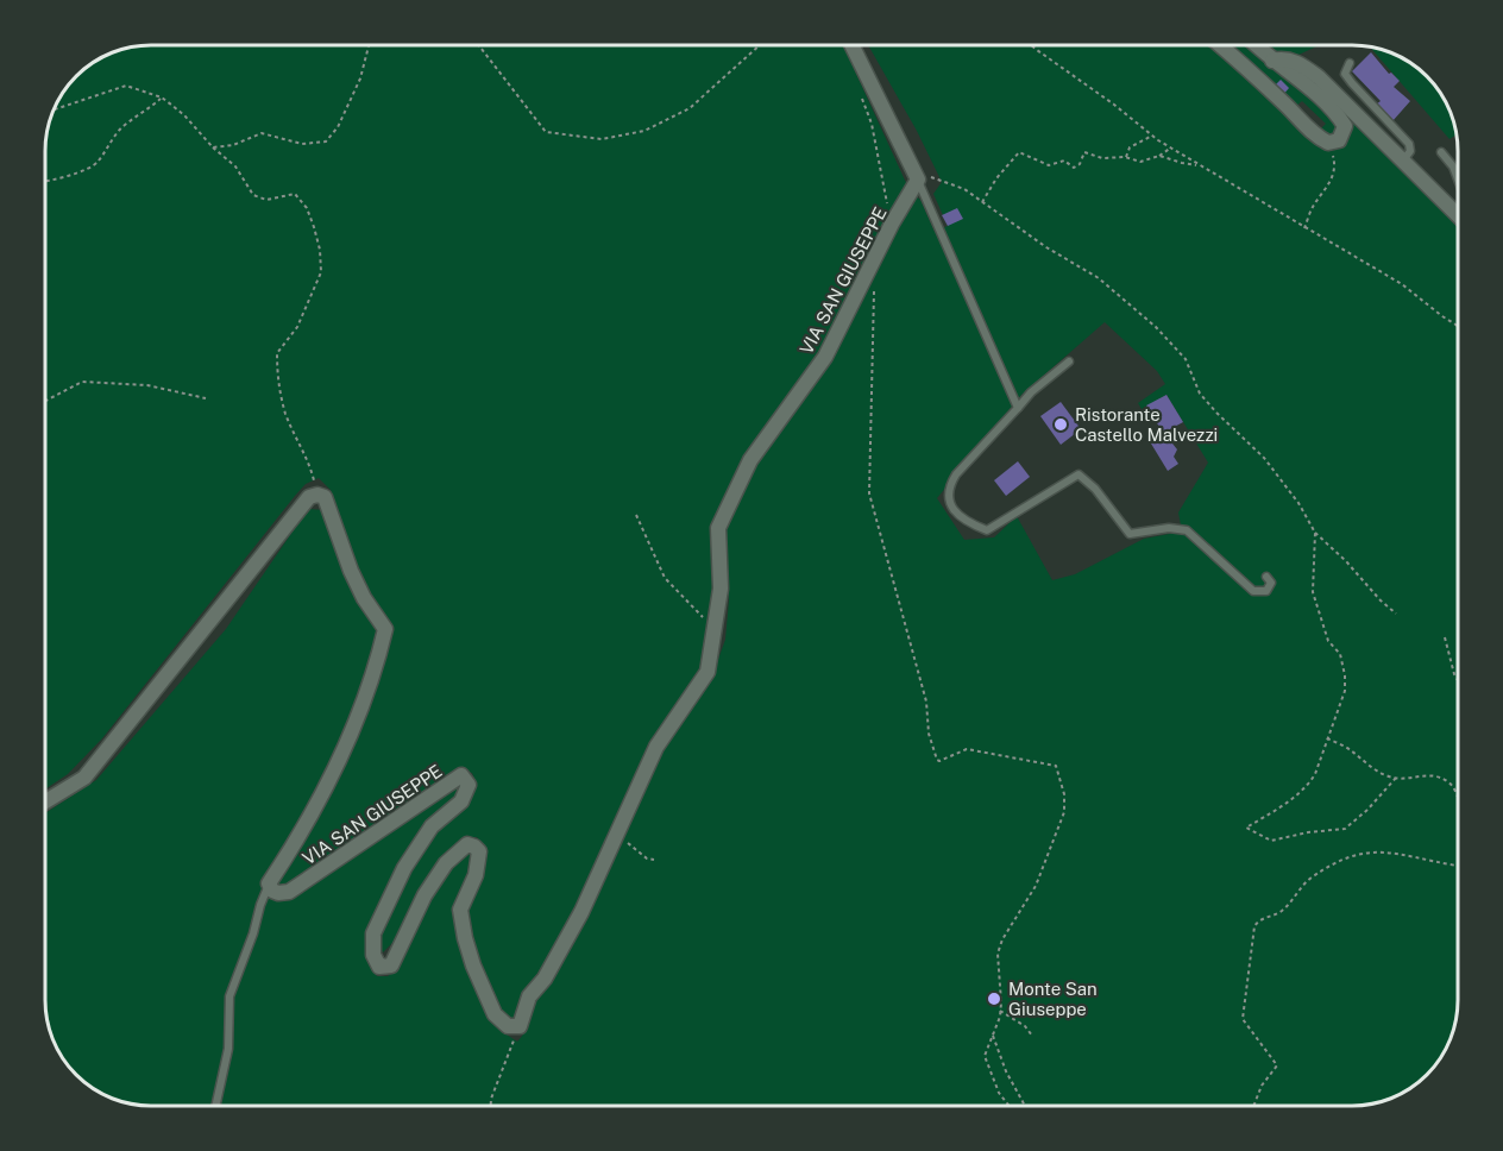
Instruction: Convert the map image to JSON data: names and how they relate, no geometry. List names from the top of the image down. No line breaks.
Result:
{"streets":{"street":["VIA SAN GIUSEPPE"]},"places":["Ristorante Castello Malvezzi","Monte San Giuseppe"]}
